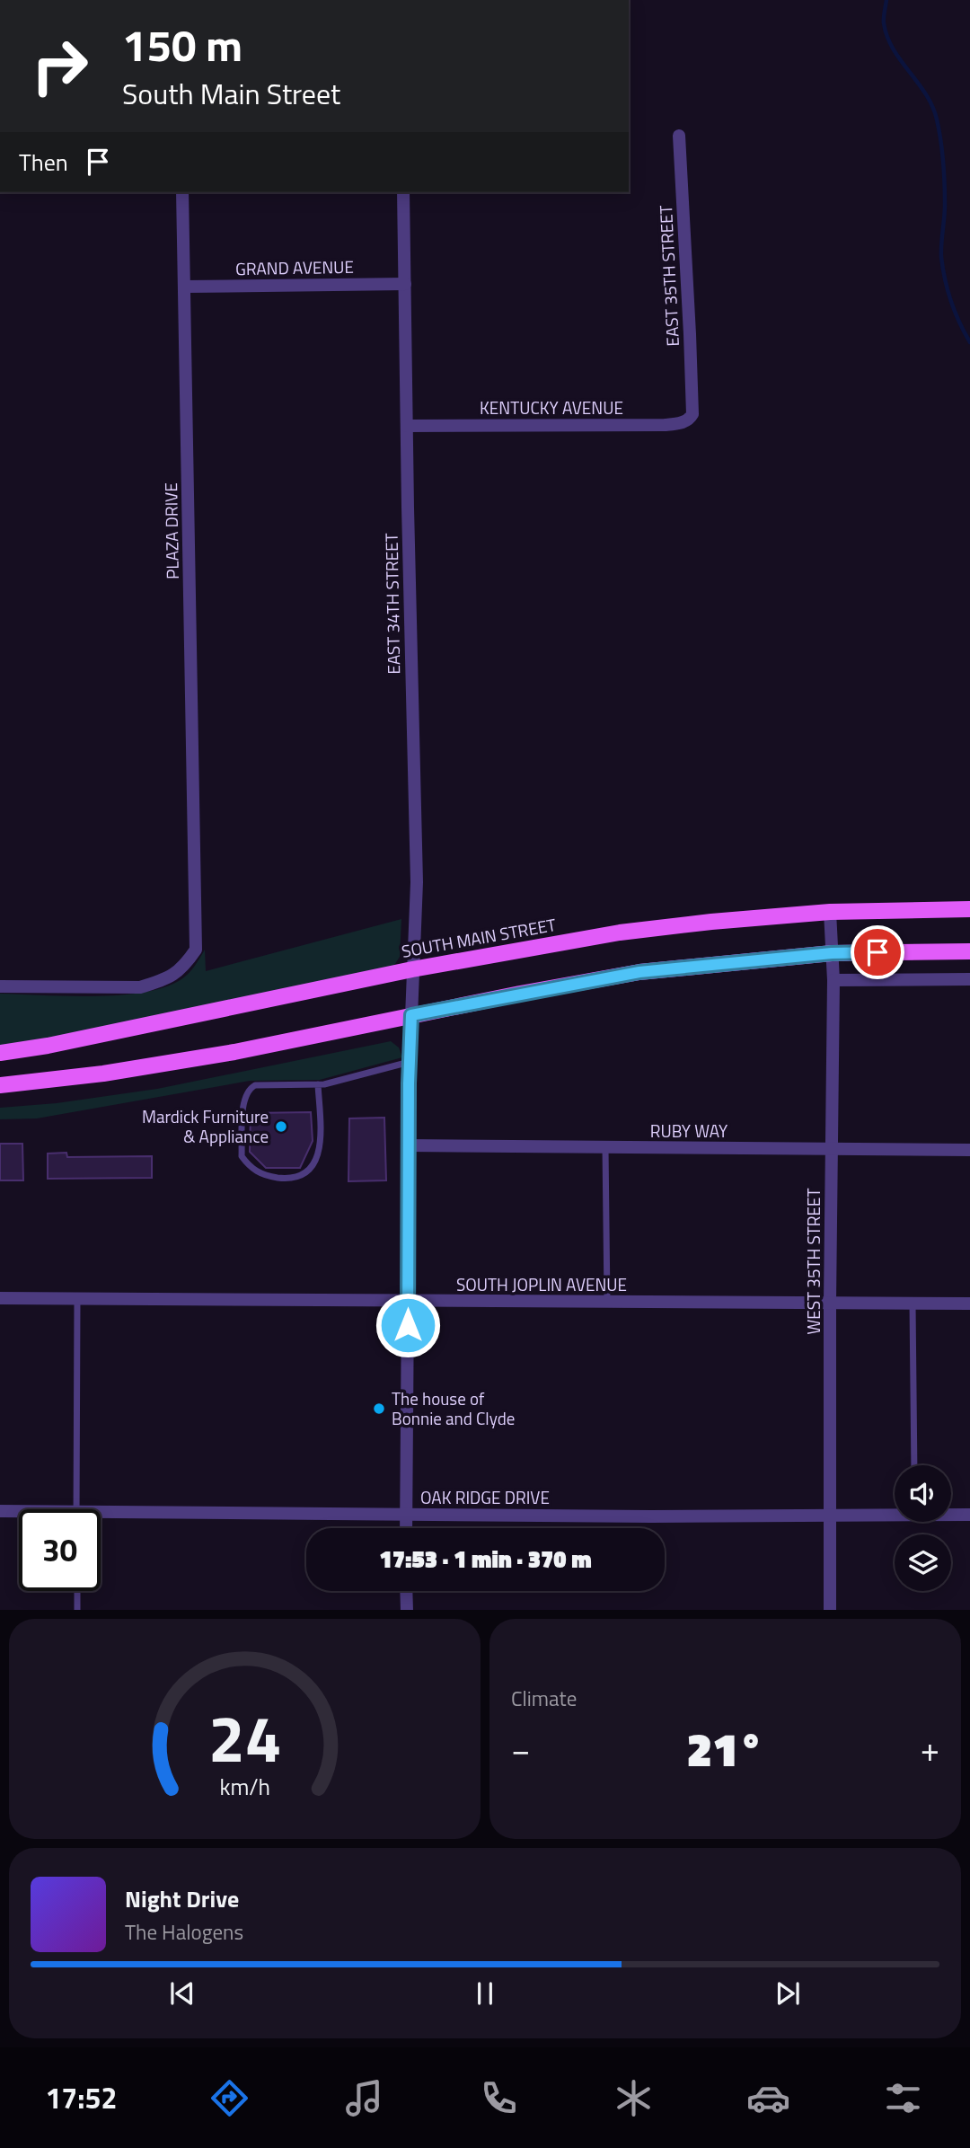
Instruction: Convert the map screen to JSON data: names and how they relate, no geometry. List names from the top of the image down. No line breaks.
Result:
{"streets":{"main road":["SOUTH MAIN STREET"],"street":["GRAND AVENUE","EAST 35TH STREET","KENTUCKY AVENUE","PLAZA DRIVE","EAST 34TH STREET","RUBY WAY","WEST 35TH STREET","SOUTH JOPLIN AVENUE","OAK RIDGE DRIVE"]},"crossings":[["GRAND AVENUE","PLAZA DRIVE"],["GRAND AVENUE","EAST 34TH STREET"],["EAST 35TH STREET","KENTUCKY AVENUE"],["KENTUCKY AVENUE","EAST 34TH STREET"],["EAST 34TH STREET","SOUTH MAIN STREET"],["EAST 34TH STREET","RUBY WAY"],["EAST 34TH STREET","SOUTH JOPLIN AVENUE"],["EAST 34TH STREET","OAK RIDGE DRIVE"],["SOUTH MAIN STREET","WEST 35TH STREET"],["RUBY WAY","WEST 35TH STREET"],["WEST 35TH STREET","SOUTH JOPLIN AVENUE"],["WEST 35TH STREET","OAK RIDGE DRIVE"]],"places":["Mardick Furniture & Appliance","The house of Bonnie and Clyde"],"page":{"turn":["150 m","South Main Street"],"then":"Then","limit":"30","trip":"17:53 · 1 min · 370 m","tile":"Climate","heat":["−","21°","+"],"song":["Night Drive","The Halogens"],"tabs":"17:52","gauge":["24","km/h"]}}
